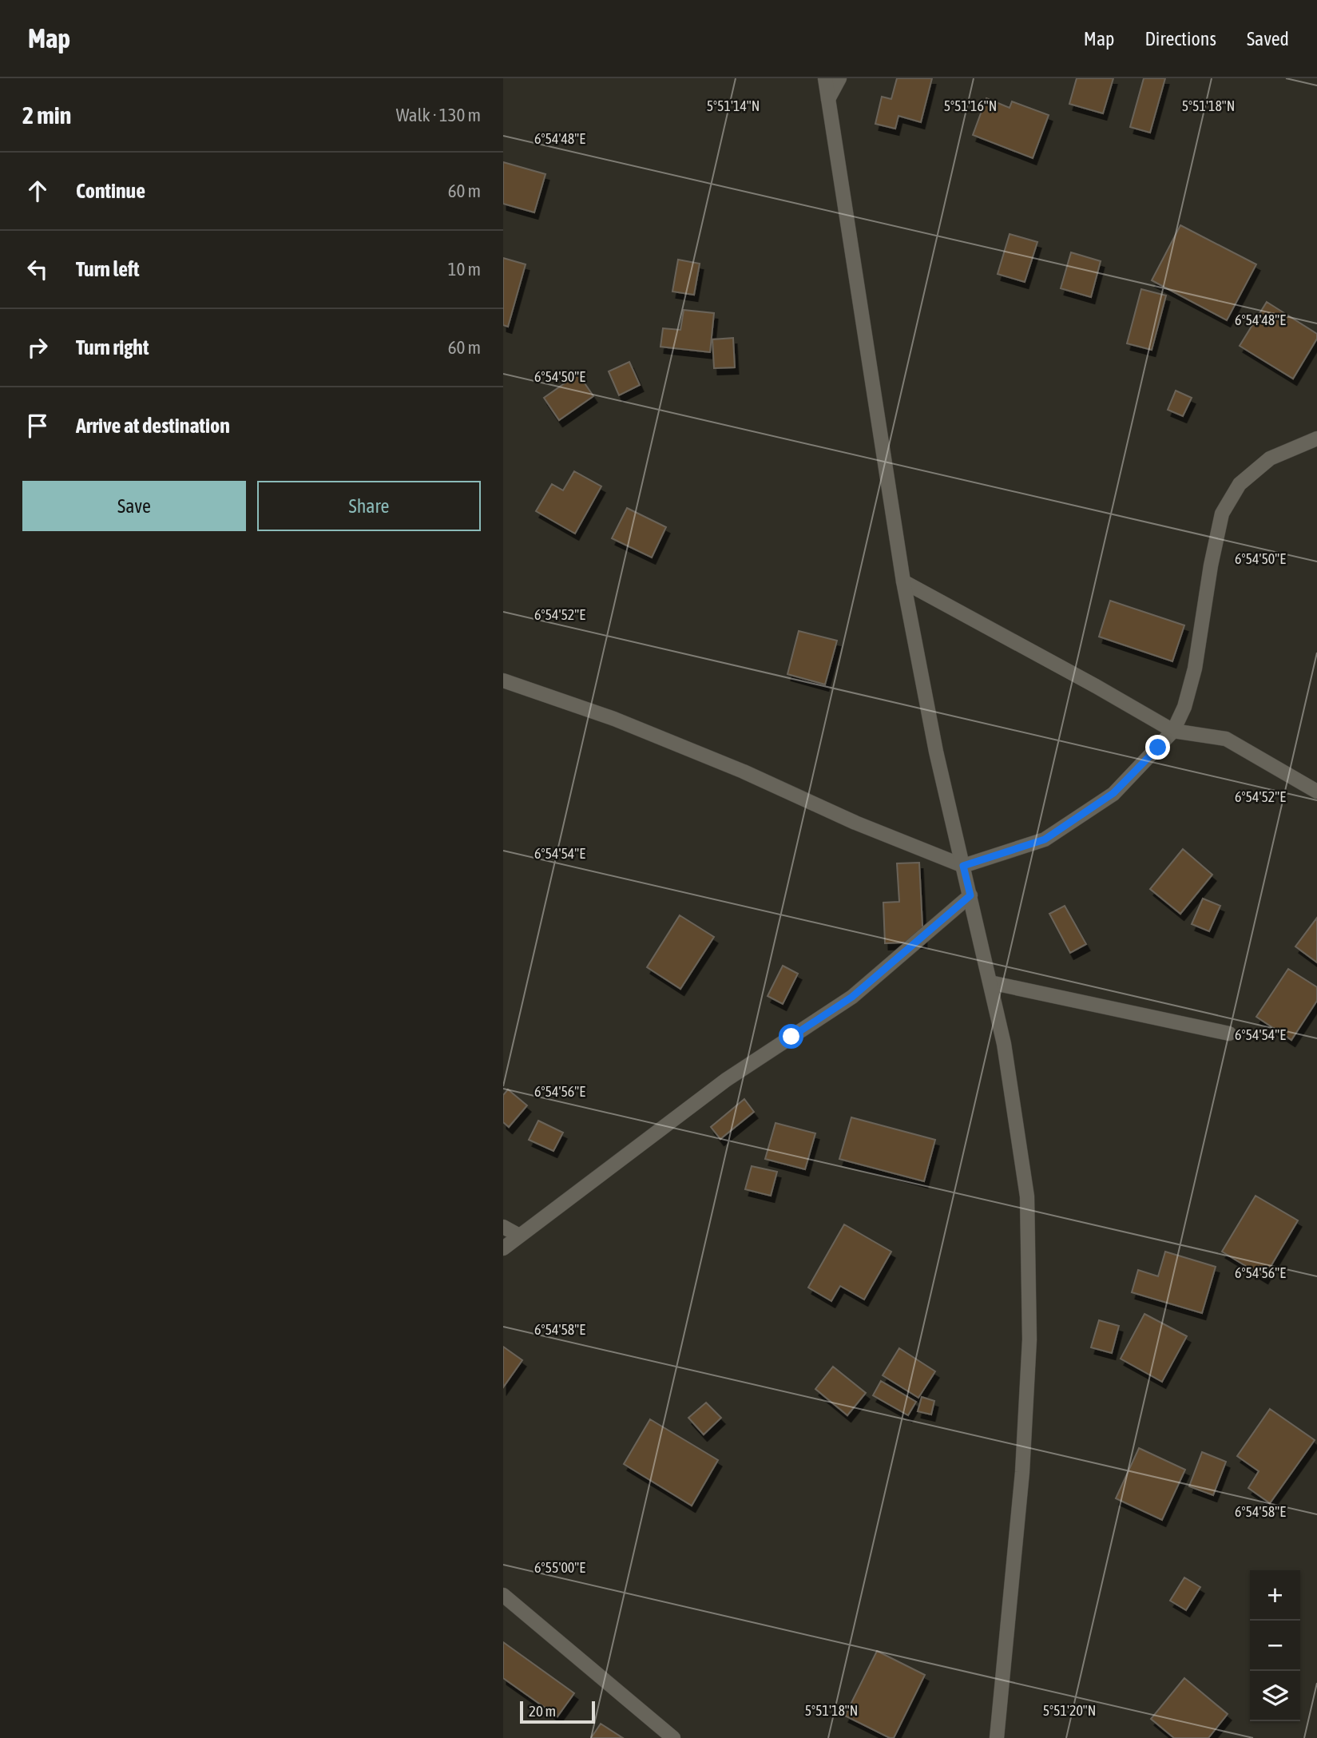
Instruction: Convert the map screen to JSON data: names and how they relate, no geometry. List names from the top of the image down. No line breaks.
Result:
{"scale_bar":"20 m","page":{"header":"Map","nav":["Map","Directions","Saved"],"heading":["2 min","Walk · 130 m"],"list":[["Continue","60 m"],["Turn left","10 m"],["Turn right","60 m"],"Arrive at destination"],"buttons":["Save","Share"],"map_buttons":["+","−"],"scale":"20 m"},"coordinates":["5°51'14\"N","5°51'16\"N","5°51'18\"N","6°54'48\"E","6°54'50\"E","6°54'52\"E","6°54'54\"E","6°54'56\"E","6°54'58\"E","6°55'00\"E","5°51'20\"N"]}
